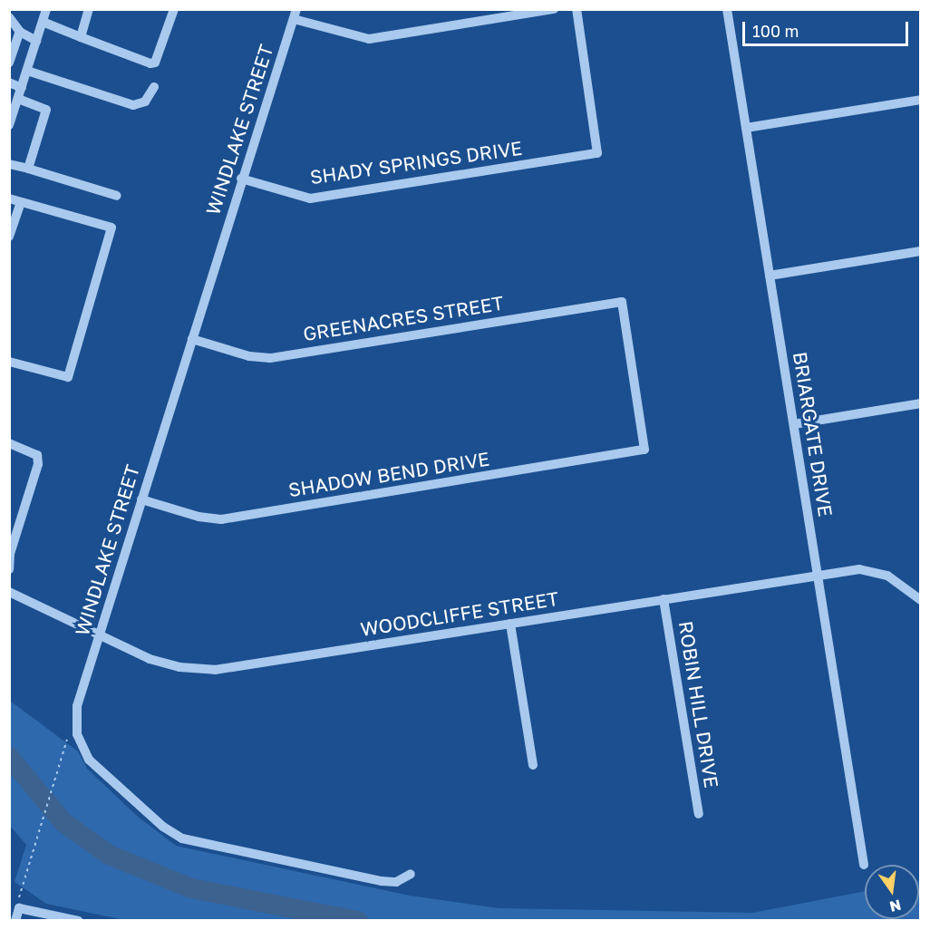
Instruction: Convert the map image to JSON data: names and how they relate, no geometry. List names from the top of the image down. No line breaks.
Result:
{"streets":{"street":["WINDLAKE STREET","SHADY SPRINGS DRIVE","GREENACRES STREET","BRIARGATE DRIVE","SHADOW BEND DRIVE","WOODCLIFFE STREET","ROBIN HILL DRIVE"]},"crossings":[["WINDLAKE STREET","SHADY SPRINGS DRIVE"],["WINDLAKE STREET","GREENACRES STREET"],["WINDLAKE STREET","SHADOW BEND DRIVE"],["WINDLAKE STREET","WOODCLIFFE STREET"],["GREENACRES STREET","SHADOW BEND DRIVE"],["BRIARGATE DRIVE","WOODCLIFFE STREET"],["WOODCLIFFE STREET","ROBIN HILL DRIVE"]],"scale_bar":"100 m","north":"bottom"}
